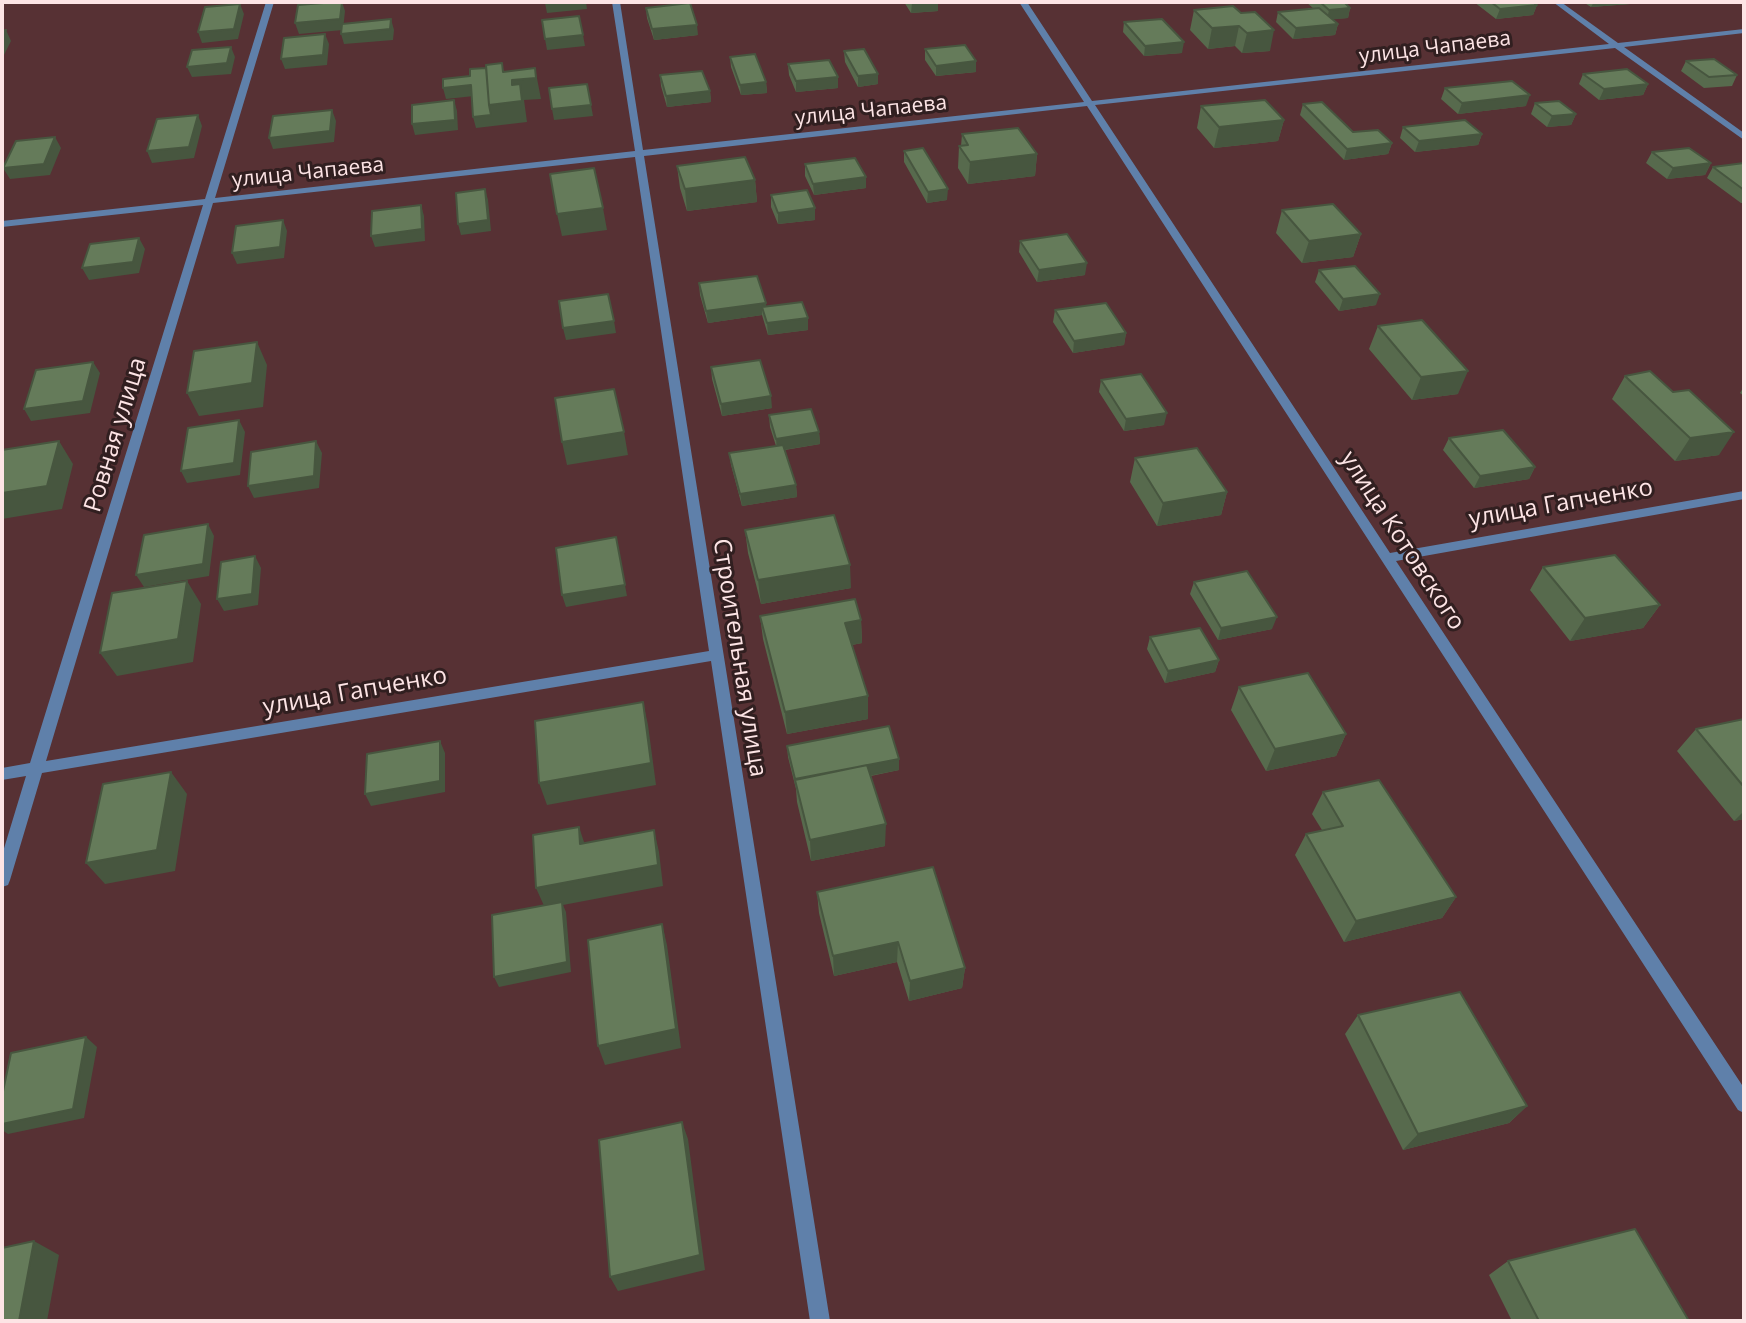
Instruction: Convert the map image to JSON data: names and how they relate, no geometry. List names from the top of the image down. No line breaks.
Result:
{"streets":{"street":["улица Чапаева","Ровная улица","улица Гапченко","улица Котовского","Строительная улица"]},"crossings":[["улица Чапаева","Ровная улица"],["улица Чапаева","улица Котовского"],["улица Чапаева","Строительная улица"],["Ровная улица","улица Гапченко"],["улица Гапченко","улица Котовского"],["улица Гапченко","Строительная улица"]]}
